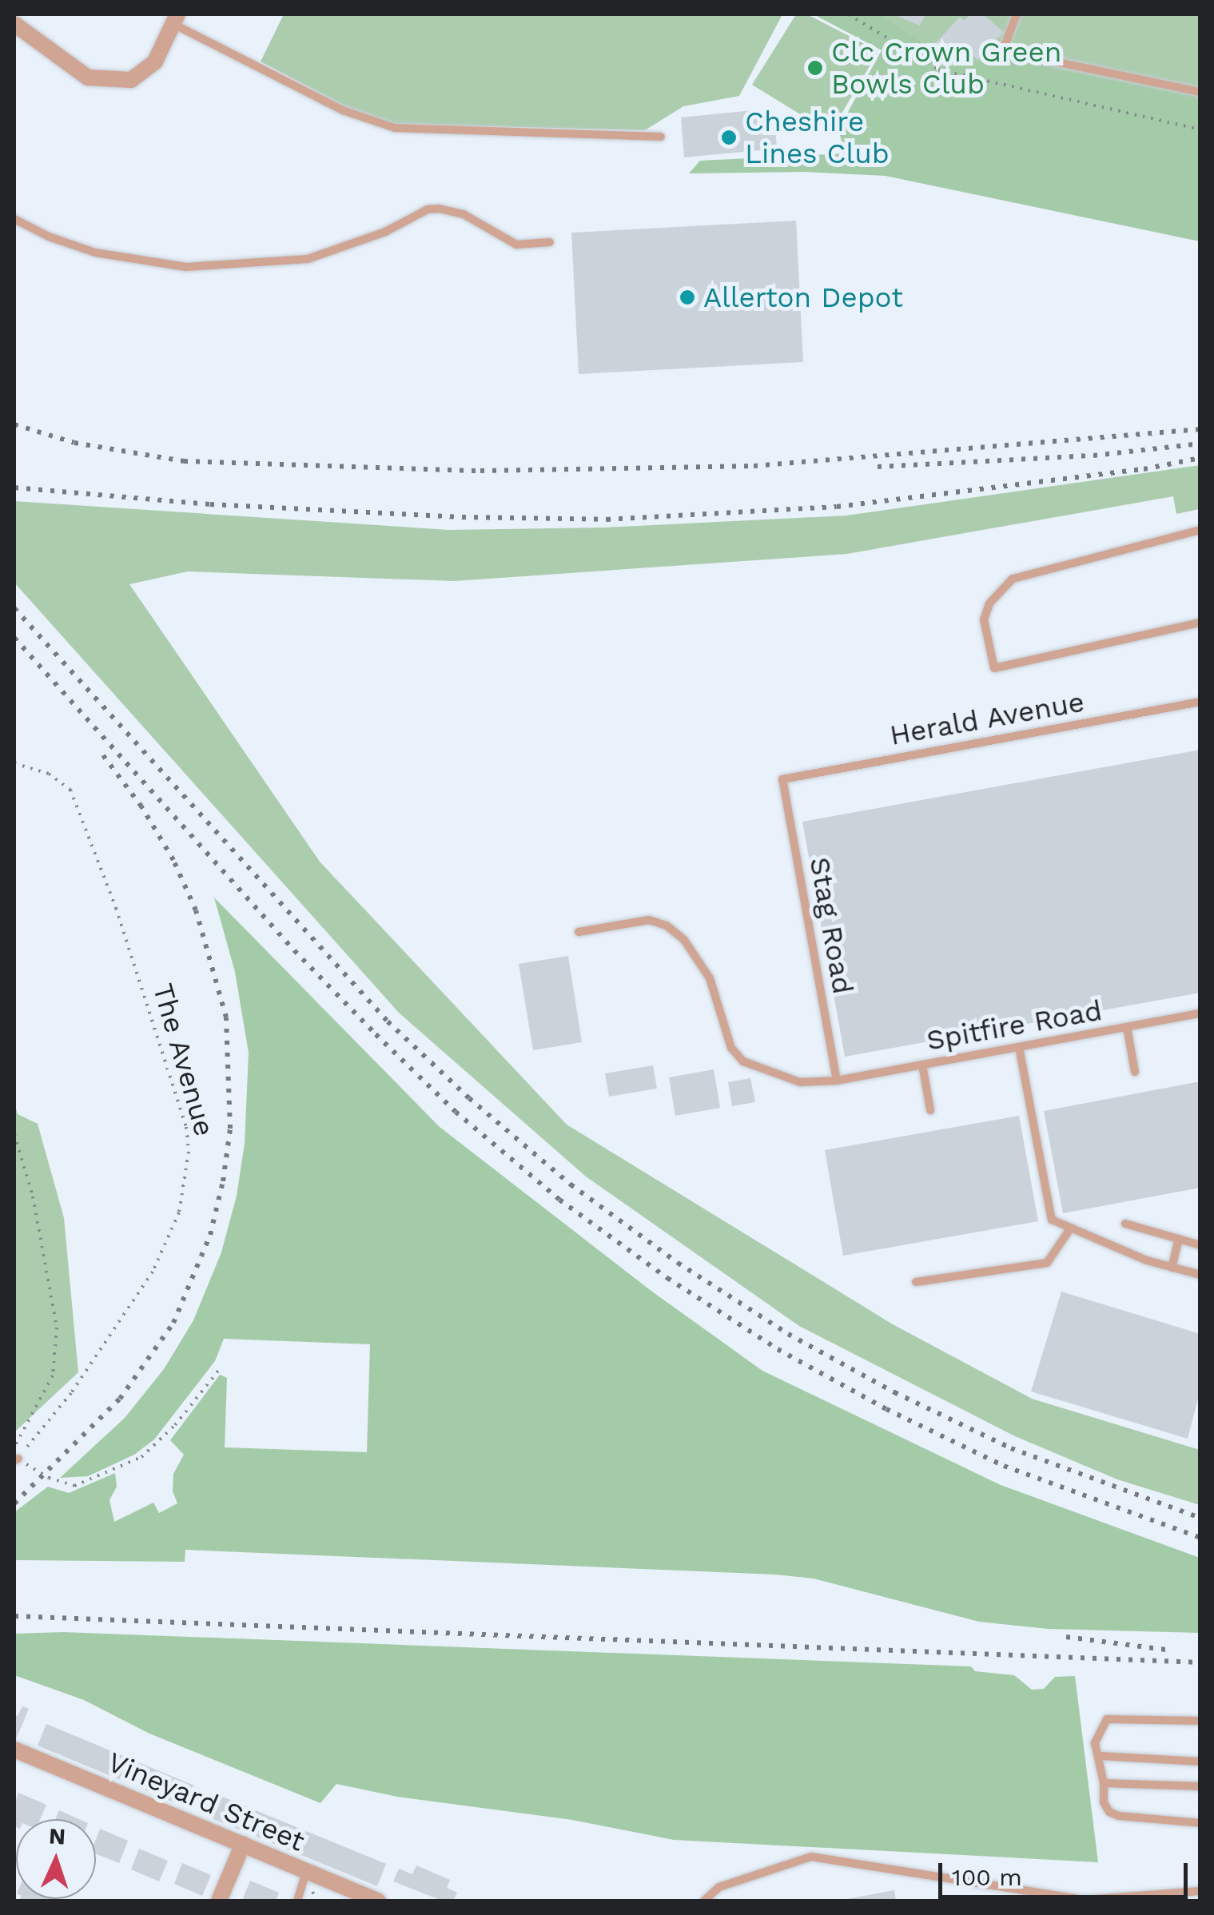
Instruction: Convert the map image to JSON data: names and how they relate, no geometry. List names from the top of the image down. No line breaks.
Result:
{"streets":{"street":["Vineyard Street"],"lane":["Herald Avenue","Stag Road","Spitfire Road"],"path":["The Avenue"]},"crossings":[["Herald Avenue","Stag Road"],["Stag Road","Spitfire Road"]],"places":["Clc Crown Green Bowls Club","Cheshire Lines Club","Allerton Depot"],"scale_bar":"100 m","north":"top"}
